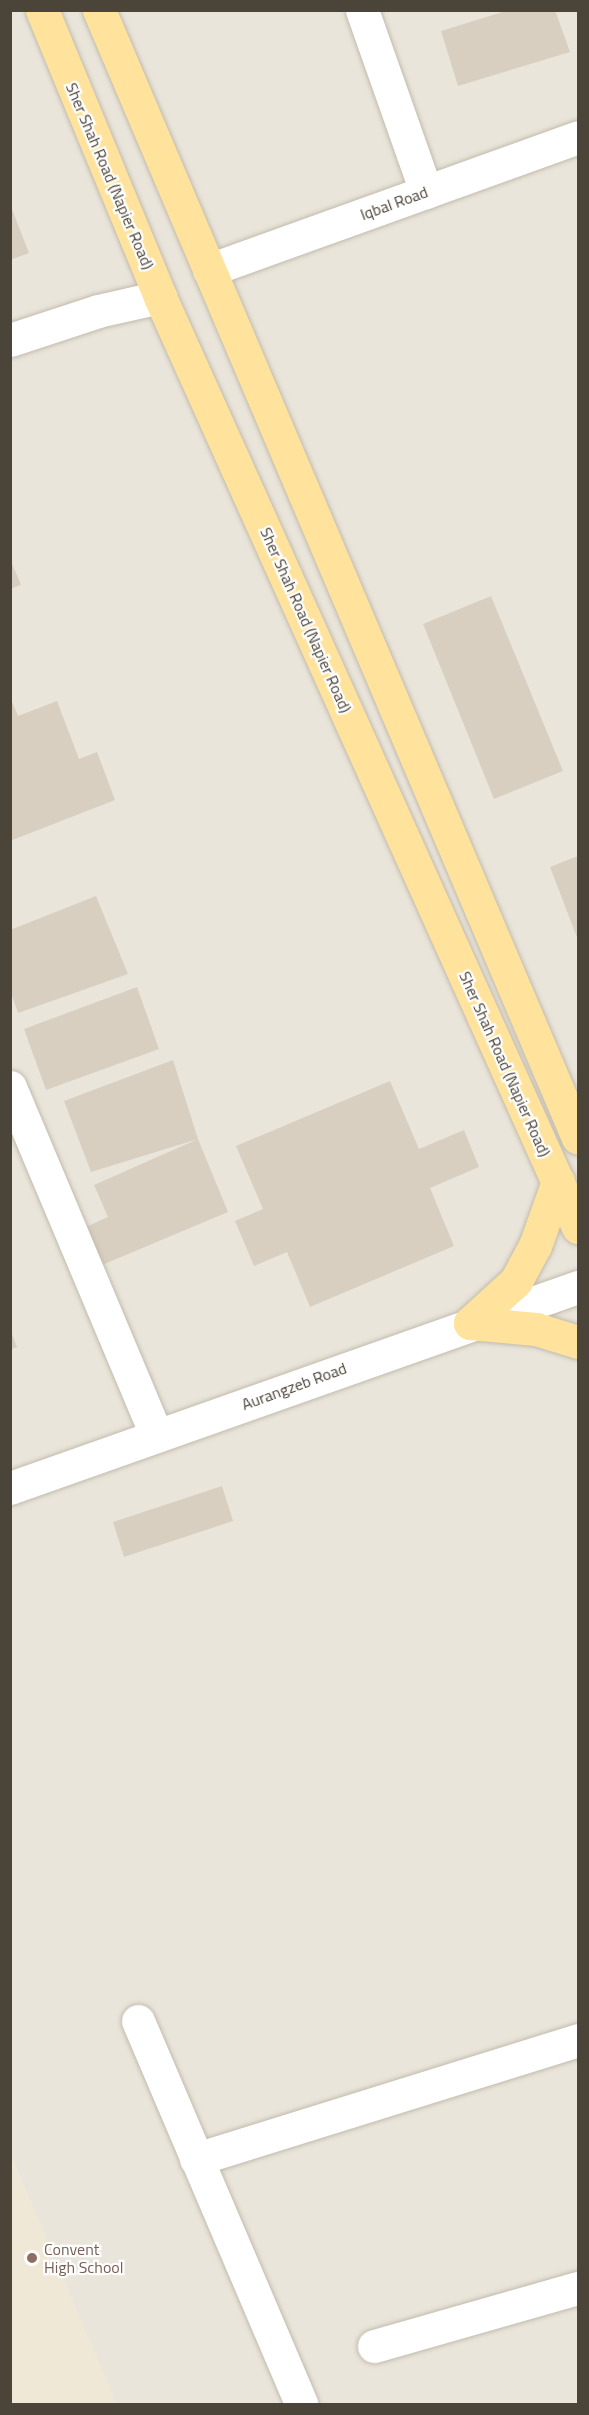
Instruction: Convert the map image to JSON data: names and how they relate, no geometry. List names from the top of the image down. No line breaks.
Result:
{"streets":{"main road":["Sher Shah Road (Napier Road)"],"street":["Iqbal Road","Aurangzeb Road"]},"places":["Convent High School"]}
